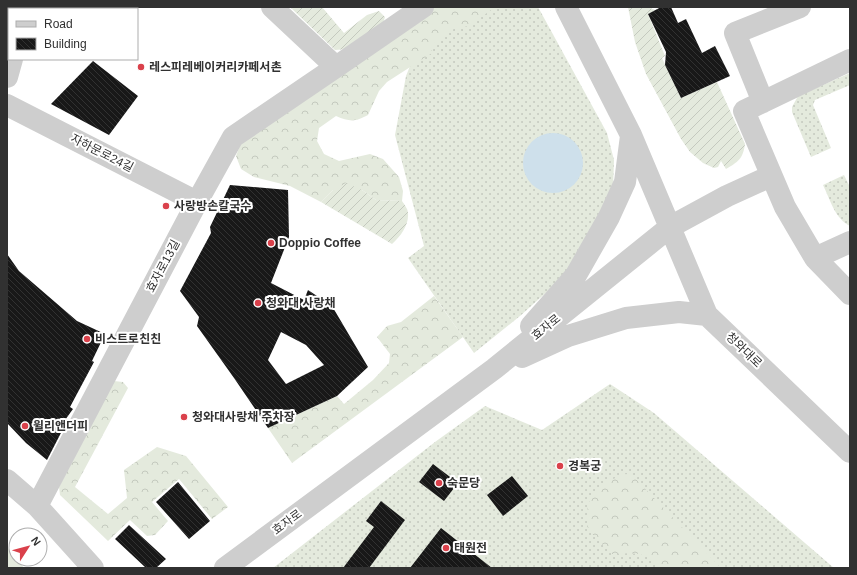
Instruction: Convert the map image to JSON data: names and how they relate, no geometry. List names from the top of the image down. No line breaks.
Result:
{"streets":{"street":["자하문로24길","효자로13길","효자로","청와대로"]},"crossings":[["자하문로24길","효자로13길"],["효자로","청와대로"]],"places":["레스피레베이커리카페서촌","사랑방손칼국수","Doppio Coffee","청와대 사랑채","비스트로친친","청와대사랑채 주차장","윌리앤더피","경복궁","숙문당","태원전"],"legend":["Road","Building"],"north":"top right"}
